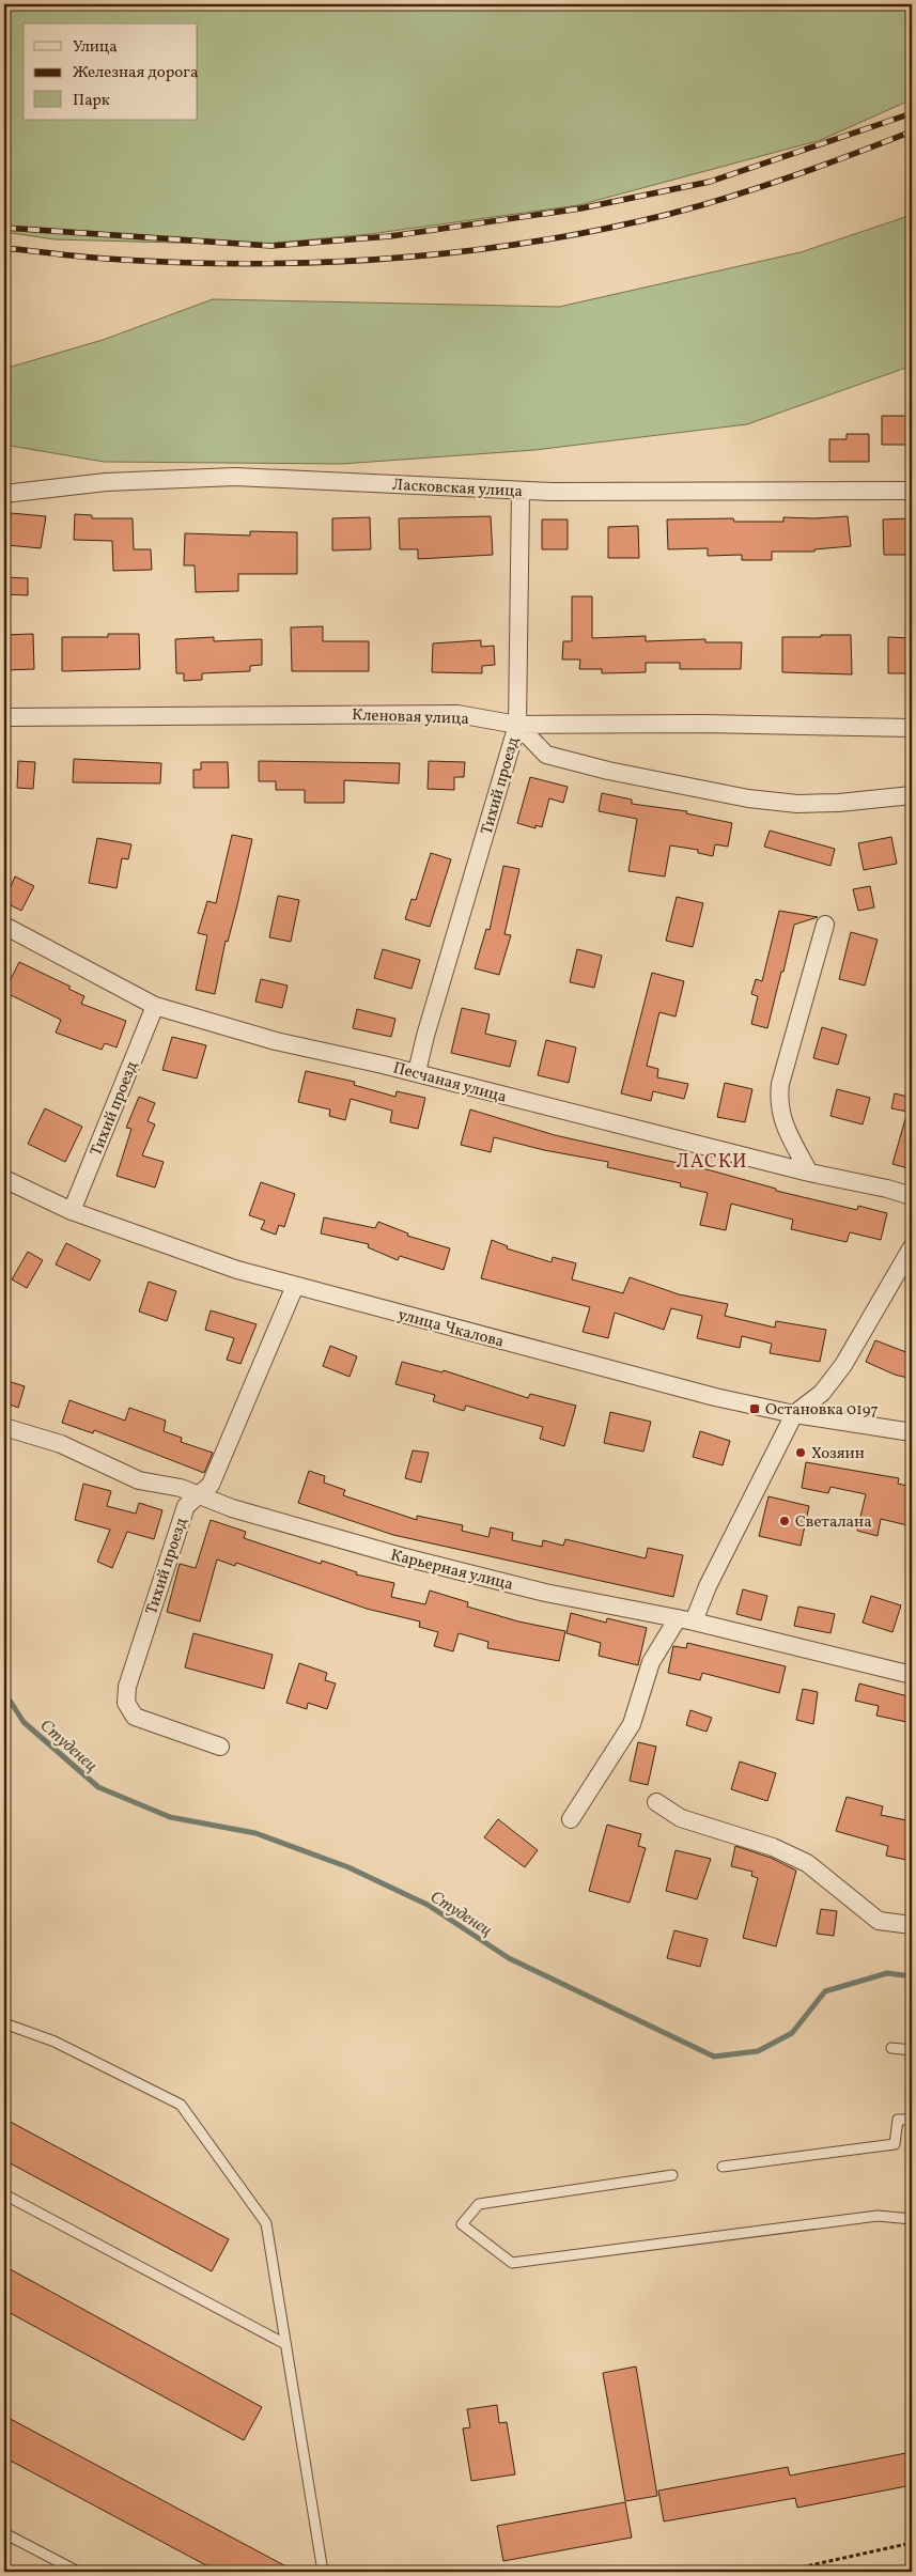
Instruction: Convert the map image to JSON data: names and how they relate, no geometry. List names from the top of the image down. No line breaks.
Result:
{"streets":{"street":["Ласковская улица","Кленовая улица","Тихий проезд","Песчаная улица","улица Чкалова","Карьерная улица"]},"crossings":[["Ласковская улица","Тихий проезд"],["Кленовая улица","Тихий проезд"],["Тихий проезд","Песчаная улица"],["Тихий проезд","улица Чкалова"],["Тихий проезд","Карьерная улица"]],"districts":["ЛАСКИ"],"water":["Студенец"],"places":{"transit":["Остановка 0197"],"other":["Хозяин","Светалана"]},"legend":["Улица","Железная дорога","Парк"]}
